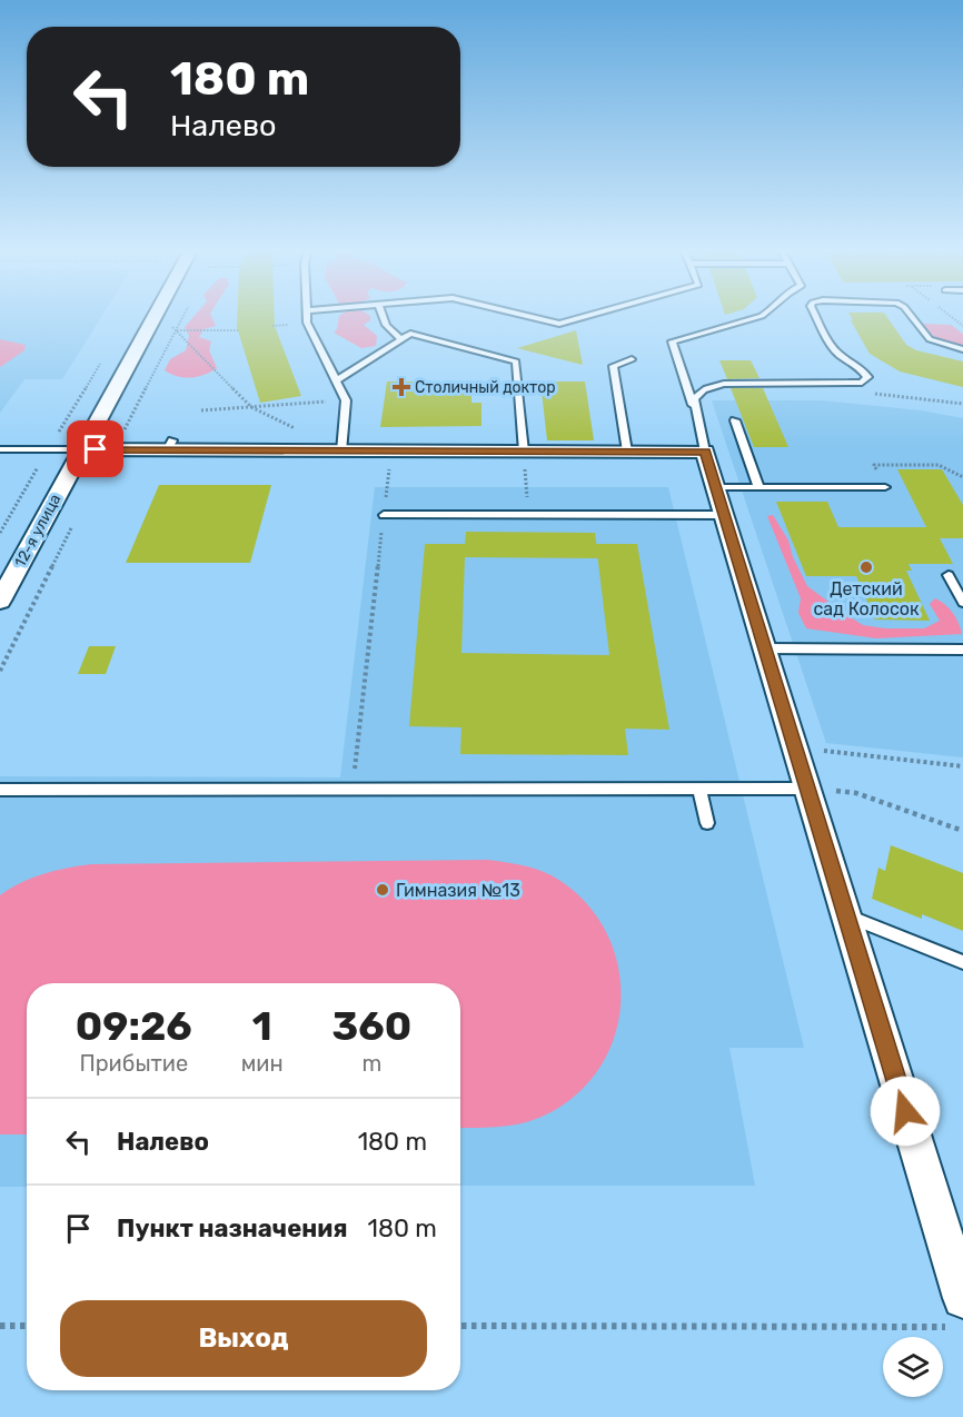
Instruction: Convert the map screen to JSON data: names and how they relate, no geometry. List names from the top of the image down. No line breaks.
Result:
{"streets":{"street":["12-я улица"]},"places":{"health":["Столичный доктор"],"other":["Детский сад Колосок","Гимназия №13"]},"page":{"turn":["180 m","Налево"],"eta":["09:26","Прибытие","1","мин","360","m"],"list":[{"name":"Налево","value":"180 m"},{"name":"Пункт назначения","value":"180 m"}],"buttons":"Выход"}}
